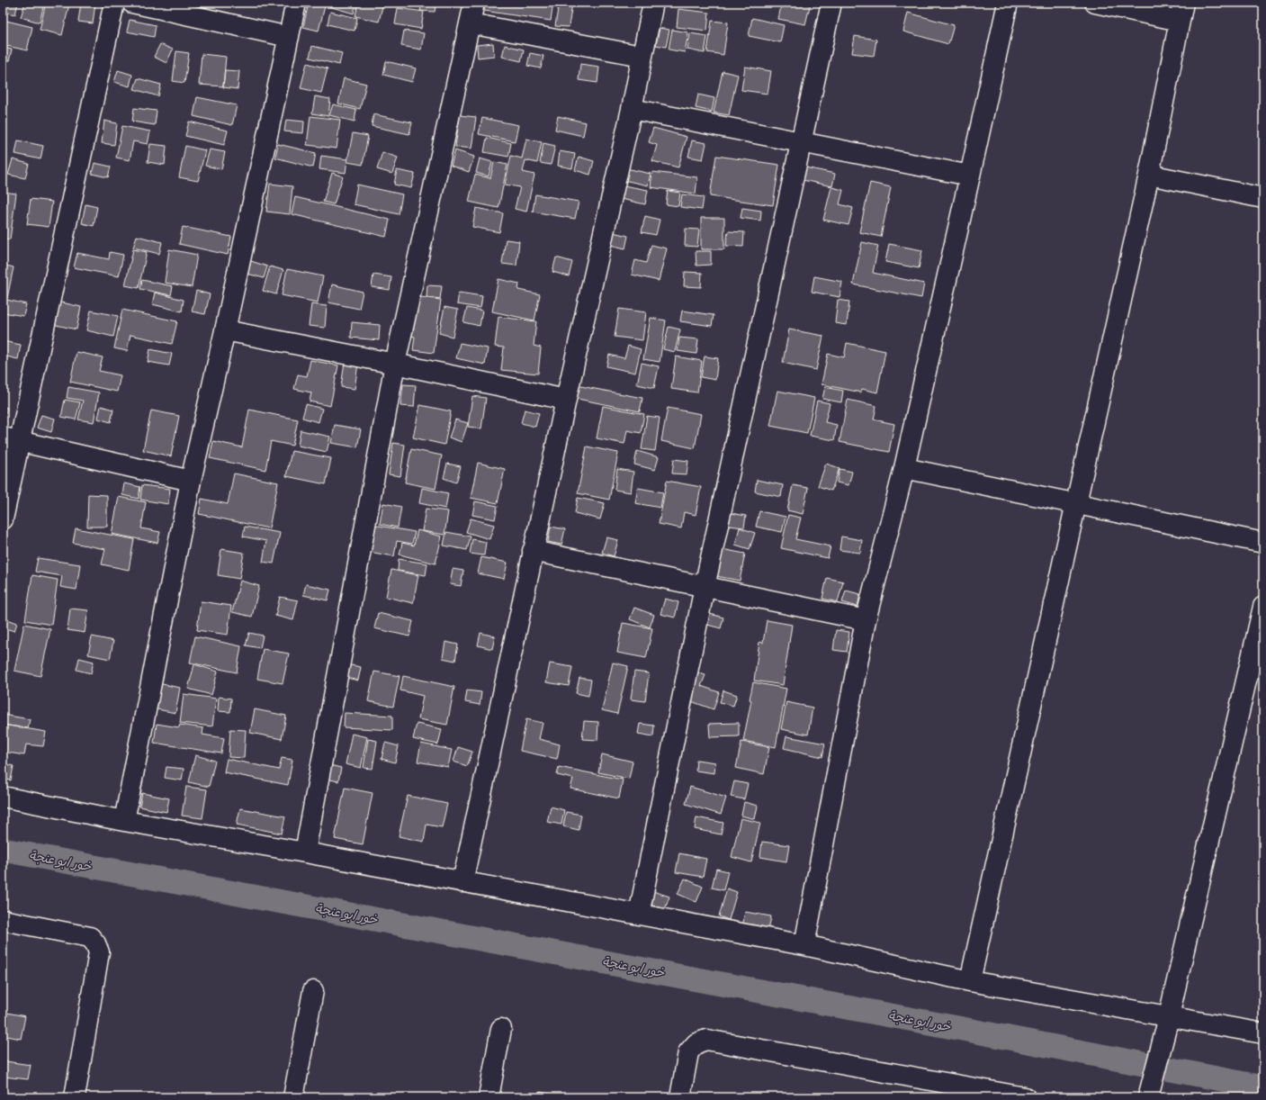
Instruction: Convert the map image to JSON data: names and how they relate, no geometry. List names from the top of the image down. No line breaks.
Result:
{"water":["خور ابو عنجة"]}
